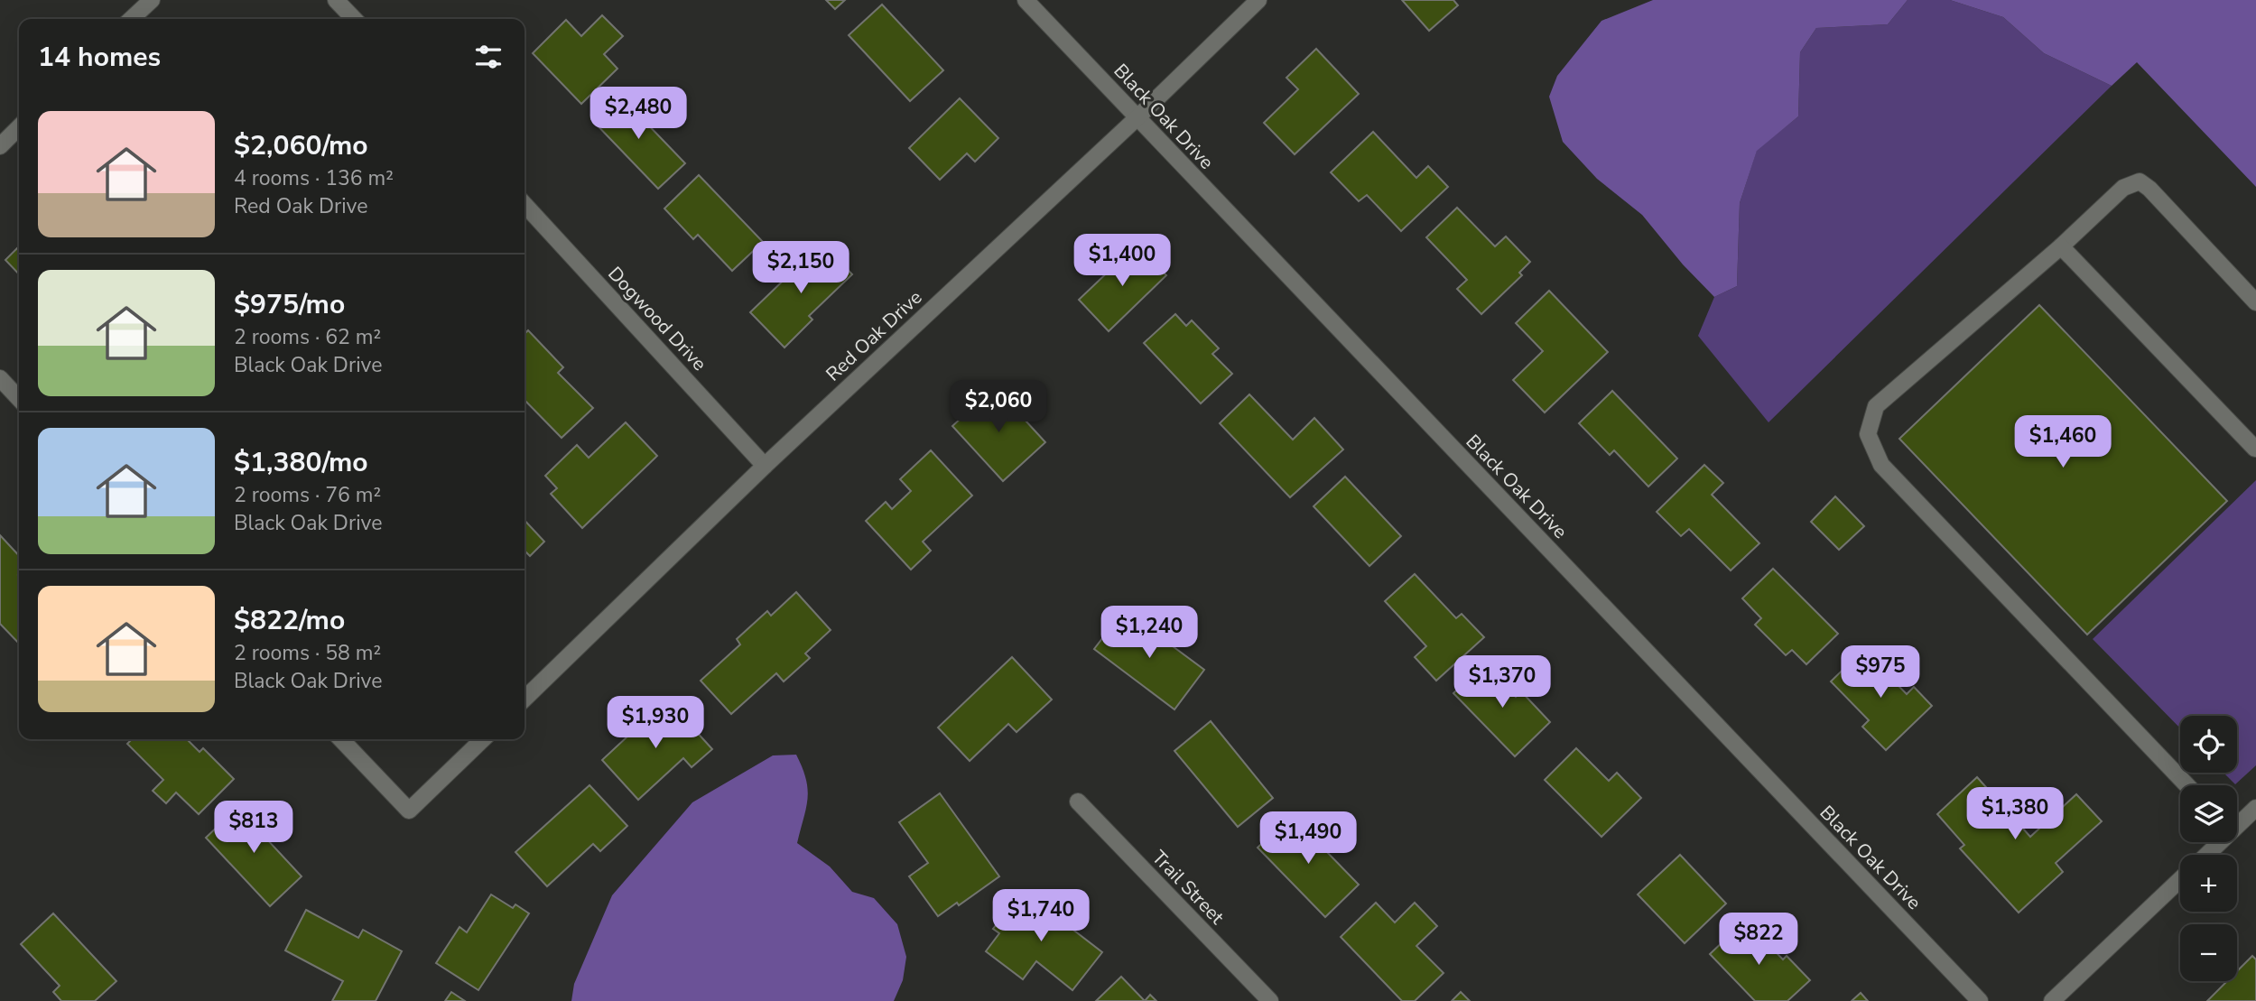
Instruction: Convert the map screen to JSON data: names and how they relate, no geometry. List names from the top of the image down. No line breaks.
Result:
{"streets":{"street":["Black Oak Drive","Dogwood Drive","Red Oak Drive","Trail Street"]},"crossings":[["Black Oak Drive","Red Oak Drive"],["Dogwood Drive","Red Oak Drive"]],"page":{"heading":"14 homes","price":["$2,480","$1,400","$2,150","$2,060","$1,460","$1,240","$975","$1,370","$1,930","$1,380","$813","$1,490","$1,740","$822"],"list":[{"name":"$2,060/mo","note":"4 rooms · 136 m² · Red Oak Drive"},{"name":"$975/mo","note":"2 rooms · 62 m² · Black Oak Drive"},{"name":"$1,380/mo","note":"2 rooms · 76 m² · Black Oak Drive"},{"name":"$822/mo","note":"2 rooms · 58 m² · Black Oak Drive"}],"map_buttons":["+","−"]}}
